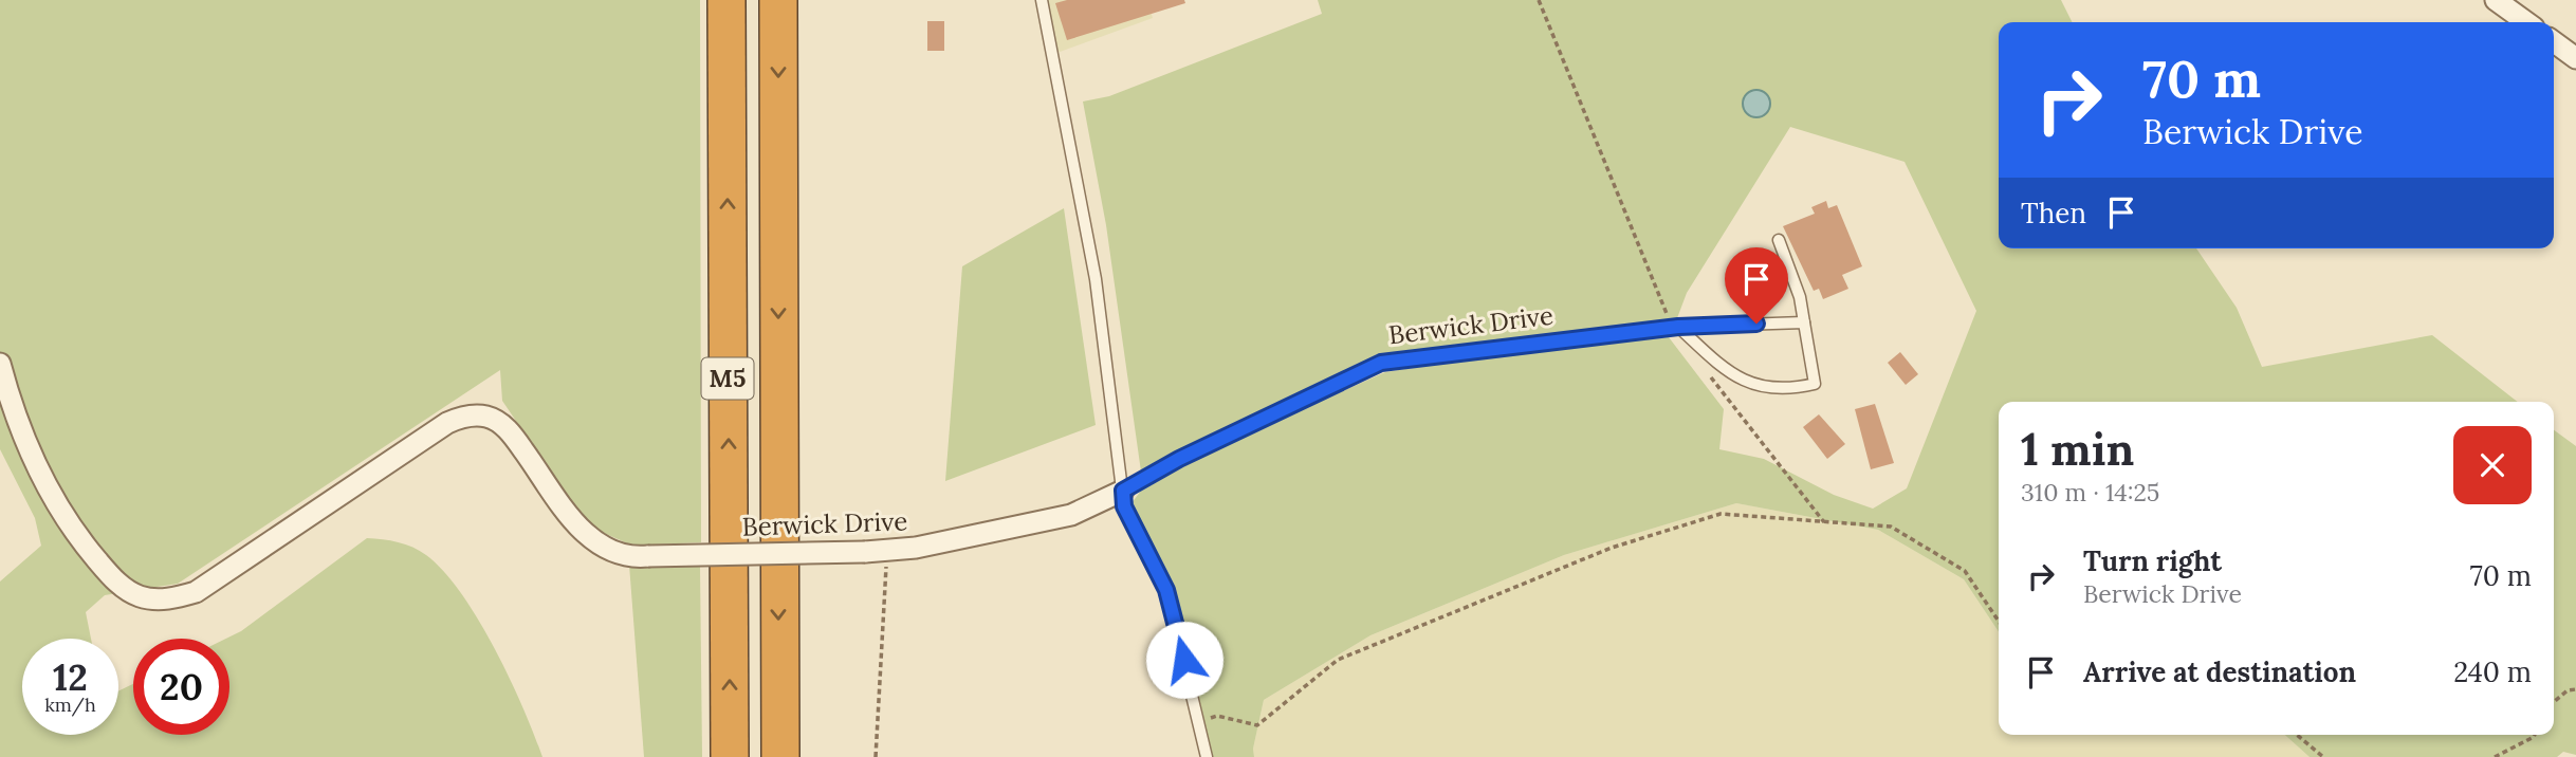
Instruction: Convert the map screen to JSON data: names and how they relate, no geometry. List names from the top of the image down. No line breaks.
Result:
{"streets":{"highway":["M5"],"street":["Berwick Drive"]},"page":{"turn":["70 m","Berwick Drive"],"then":"Then","heading":["1 min","310 m · 14:25"],"list":[{"name":"Turn right","note":"Berwick Drive","value":"70 m"},{"name":"Arrive at destination","value":"240 m"}],"speed":"12 km/h","limit":"20"}}
